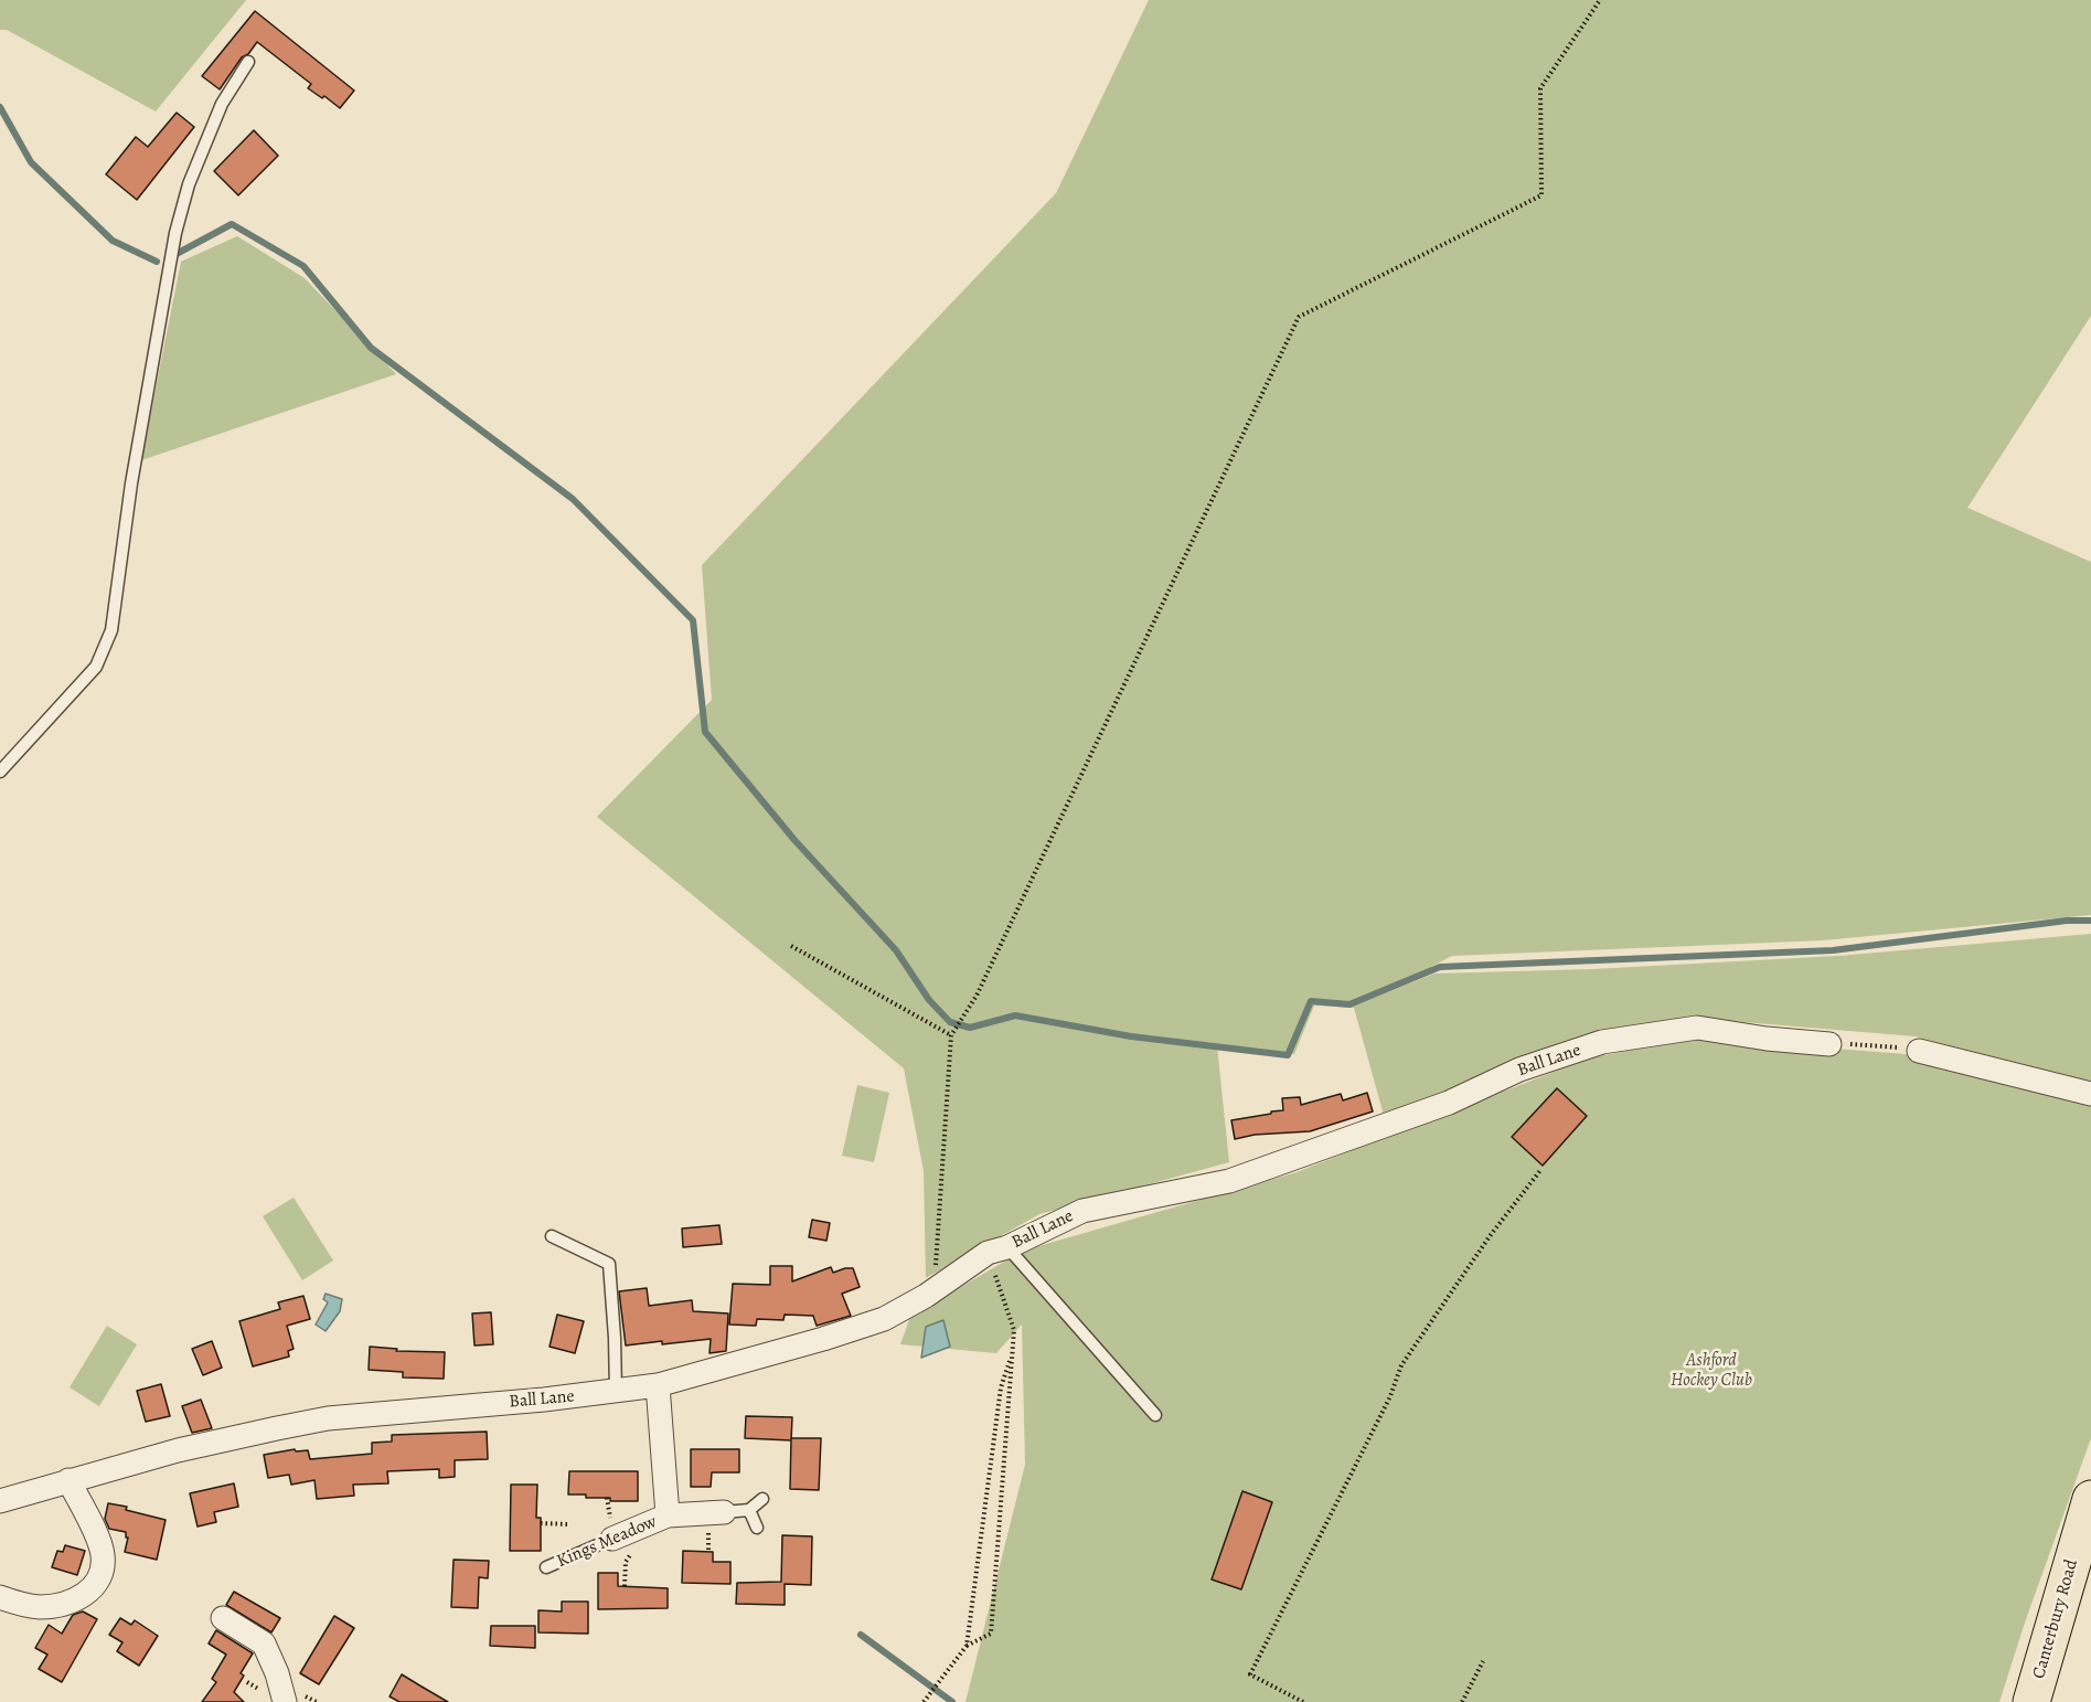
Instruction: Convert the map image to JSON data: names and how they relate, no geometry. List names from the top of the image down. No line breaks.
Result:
{"streets":{"highway":["Canterbury Road"],"street":["Ball Lane","Kings Meadow"]},"crossings":[["Ball Lane","Kings Meadow"]],"parks":["Ashford Hockey Club"]}
